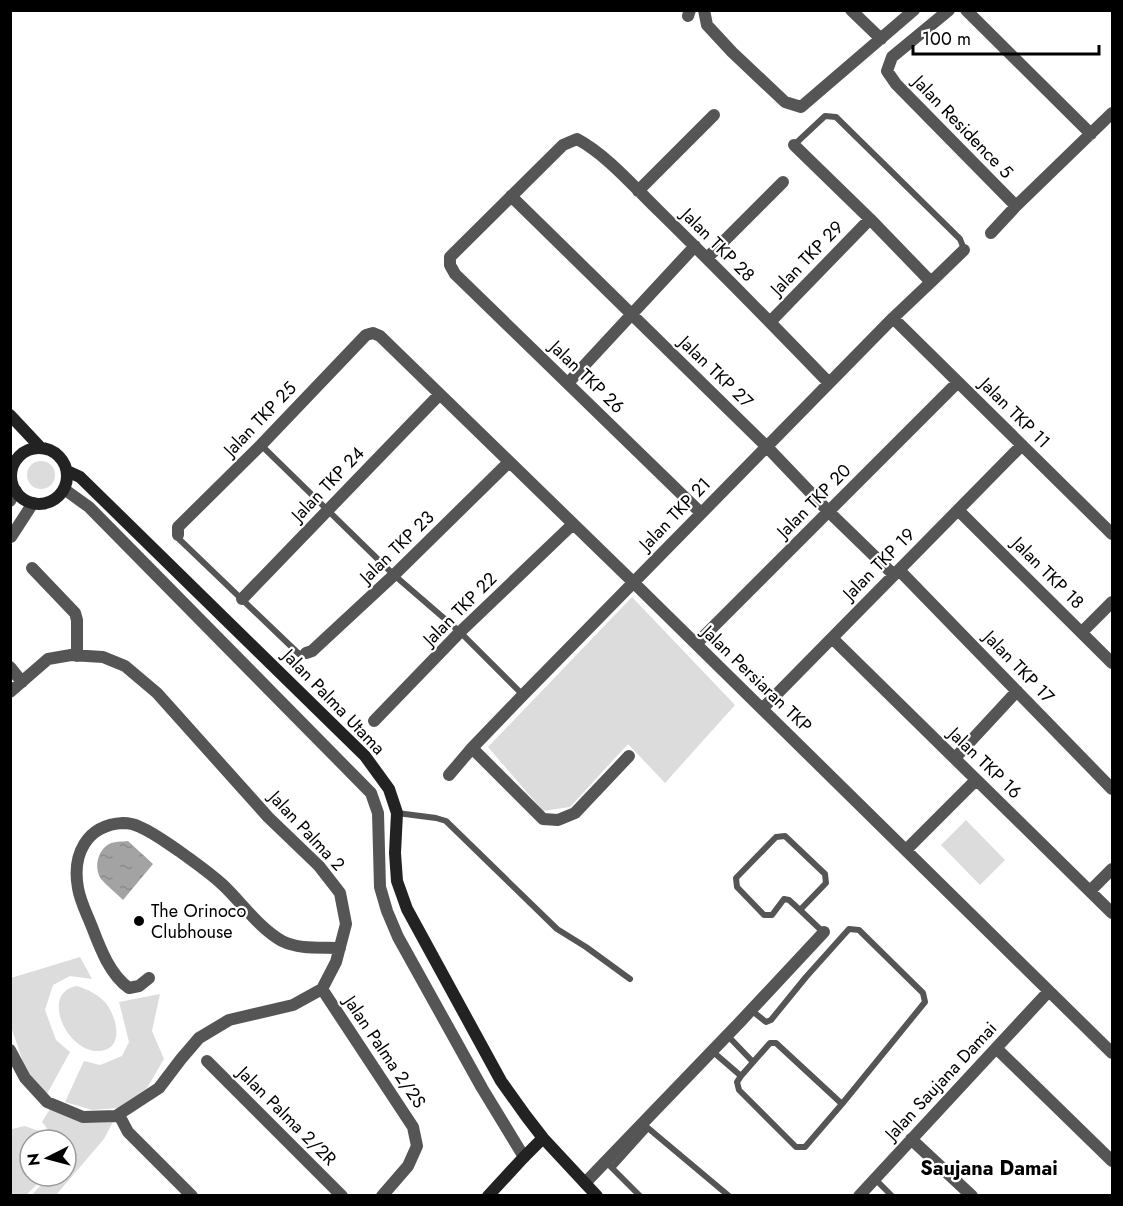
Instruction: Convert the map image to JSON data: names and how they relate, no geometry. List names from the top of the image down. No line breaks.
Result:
{"streets":{"street":["Jalan Residence 5","Jalan TKP 28","Jalan TKP 29","Jalan TKP 27","Jalan TKP 26","Jalan TKP 11","Jalan TKP 25","Jalan TKP 24","Jalan TKP 20","Jalan TKP 21","Jalan TKP 23","Jalan TKP 19","Jalan TKP 18","Jalan TKP 22","Jalan TKP 17","Jalan Persiaran TKP","Jalan Palma Utama","Jalan TKP 16","Jalan Palma 2","Jalan Palma 2/2S","Jalan Saujana Damai","Jalan Palma 2/2R"]},"crossings":[["Jalan TKP 28","Jalan TKP 29"],["Jalan TKP 28","Jalan TKP 27"],["Jalan TKP 28","Jalan TKP 26"],["Jalan TKP 28","Jalan TKP 21"],["Jalan TKP 27","Jalan TKP 26"],["Jalan TKP 27","Jalan TKP 20"],["Jalan TKP 27","Jalan TKP 21"],["Jalan TKP 27","Jalan TKP 19"],["Jalan TKP 27","Jalan TKP 17"],["Jalan TKP 26","Jalan TKP 21"],["Jalan TKP 11","Jalan TKP 20"],["Jalan TKP 11","Jalan TKP 21"],["Jalan TKP 11","Jalan TKP 19"],["Jalan TKP 25","Jalan Persiaran TKP"],["Jalan TKP 24","Jalan Persiaran TKP"],["Jalan TKP 20","Jalan Persiaran TKP"],["Jalan TKP 21","Jalan Persiaran TKP"],["Jalan TKP 23","Jalan Persiaran TKP"],["Jalan TKP 19","Jalan TKP 18"],["Jalan TKP 19","Jalan TKP 17"],["Jalan TKP 19","Jalan Persiaran TKP"],["Jalan TKP 19","Jalan TKP 16"],["Jalan TKP 22","Jalan Persiaran TKP"],["Jalan Persiaran TKP","Jalan Saujana Damai"],["Jalan Palma 2","Jalan Palma 2/2S"]],"districts":["Saujana Damai"],"places":["The Orinoco Clubhouse"],"scale_bar":"100 m","north":"left"}
